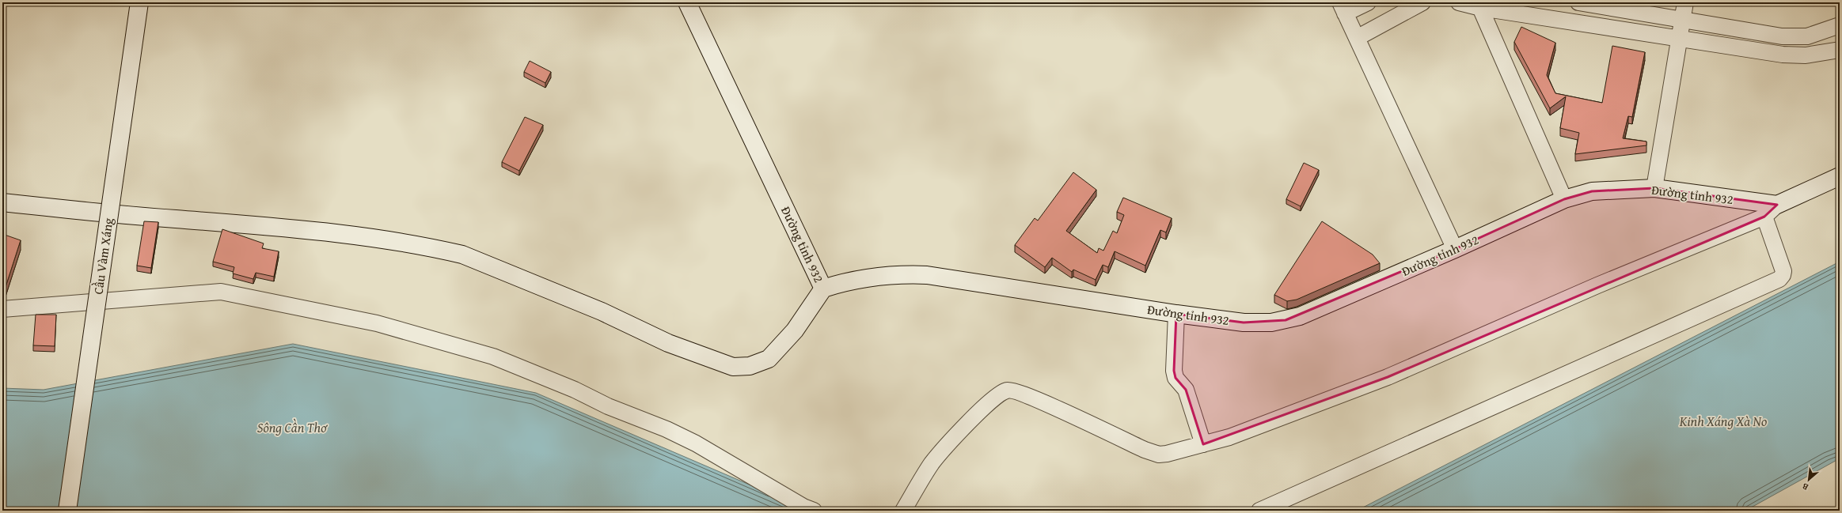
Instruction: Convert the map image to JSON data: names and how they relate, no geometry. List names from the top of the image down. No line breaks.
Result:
{"streets":{"main road":["Đường tỉnh 932","Cầu Vàm Xáng"]},"water":["Kinh Xáng Xà No","Sông Cần Thơ"],"north":"bottom left"}
